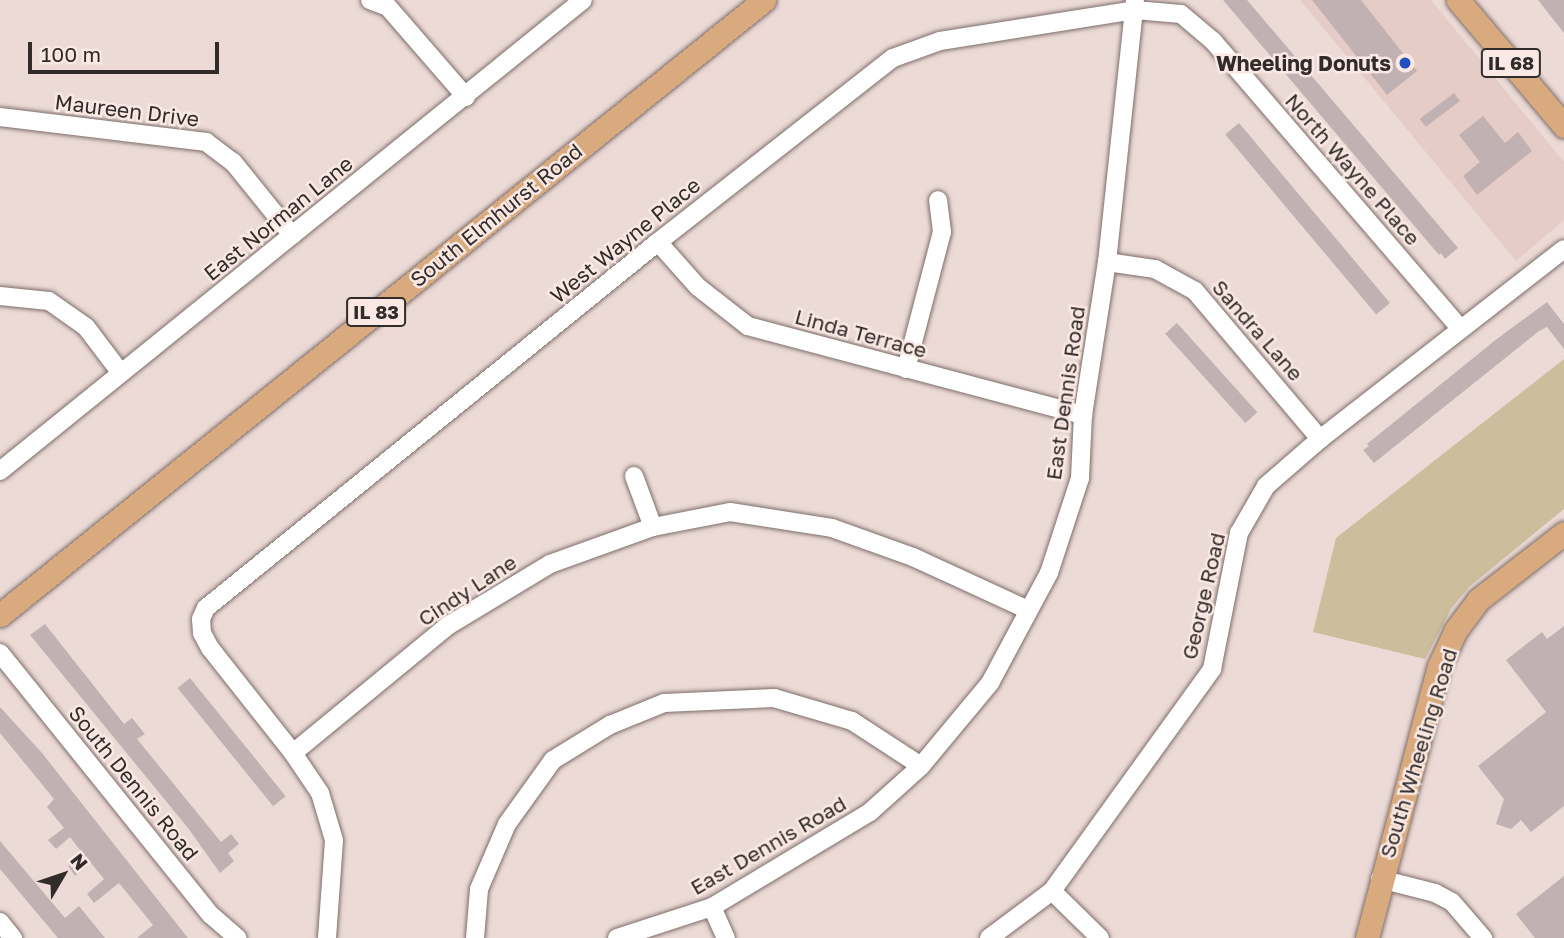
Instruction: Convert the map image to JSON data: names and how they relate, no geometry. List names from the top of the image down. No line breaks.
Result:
{"streets":{"main road":["IL 68","South Elmhurst Road","IL 83","South Wheeling Road"],"street":["Maureen Drive","North Wayne Place","East Norman Lane","West Wayne Place","Sandra Lane","Linda Terrace","East Dennis Road","Cindy Lane","George Road","South Dennis Road"]},"crossings":[["Maureen Drive","East Norman Lane"],["North Wayne Place","West Wayne Place"],["North Wayne Place","East Dennis Road"],["North Wayne Place","George Road"],["West Wayne Place","Linda Terrace"],["West Wayne Place","East Dennis Road"],["West Wayne Place","Cindy Lane"],["Sandra Lane","East Dennis Road"],["Sandra Lane","George Road"],["Linda Terrace","East Dennis Road"],["East Dennis Road","Cindy Lane"]],"places":["Wheeling Donuts"],"scale_bar":"100 m","north":"top right"}
